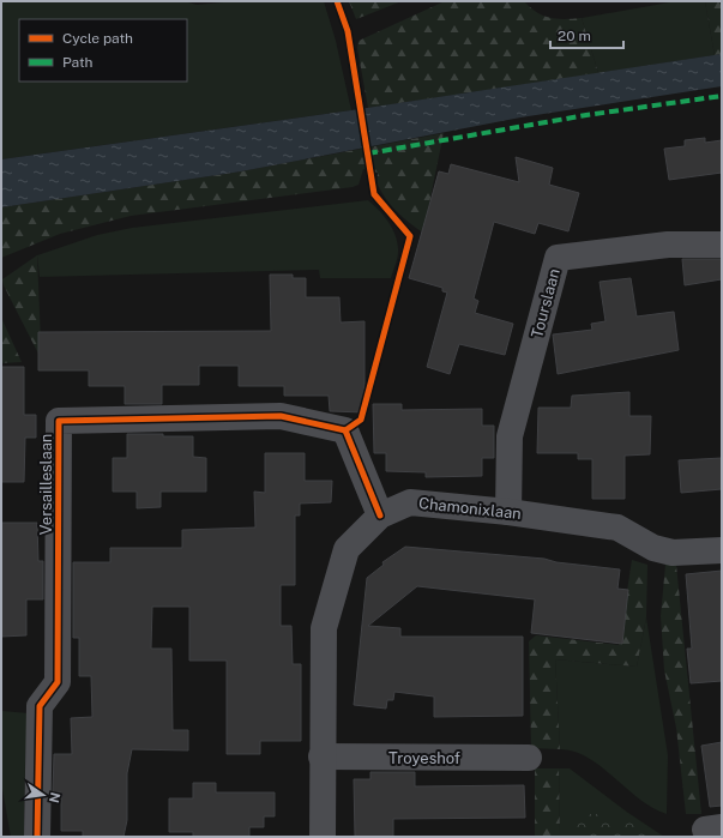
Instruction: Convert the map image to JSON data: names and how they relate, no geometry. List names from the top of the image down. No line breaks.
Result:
{"streets":{"street":["Tourslaan","Versailleslaan","Chamonixlaan","Troyeshof"]},"crossings":[["Tourslaan","Chamonixlaan"],["Versailleslaan","Chamonixlaan"],["Chamonixlaan","Troyeshof"]],"legend":["Cycle path","Path"],"scale_bar":"20 m","north":"right"}
